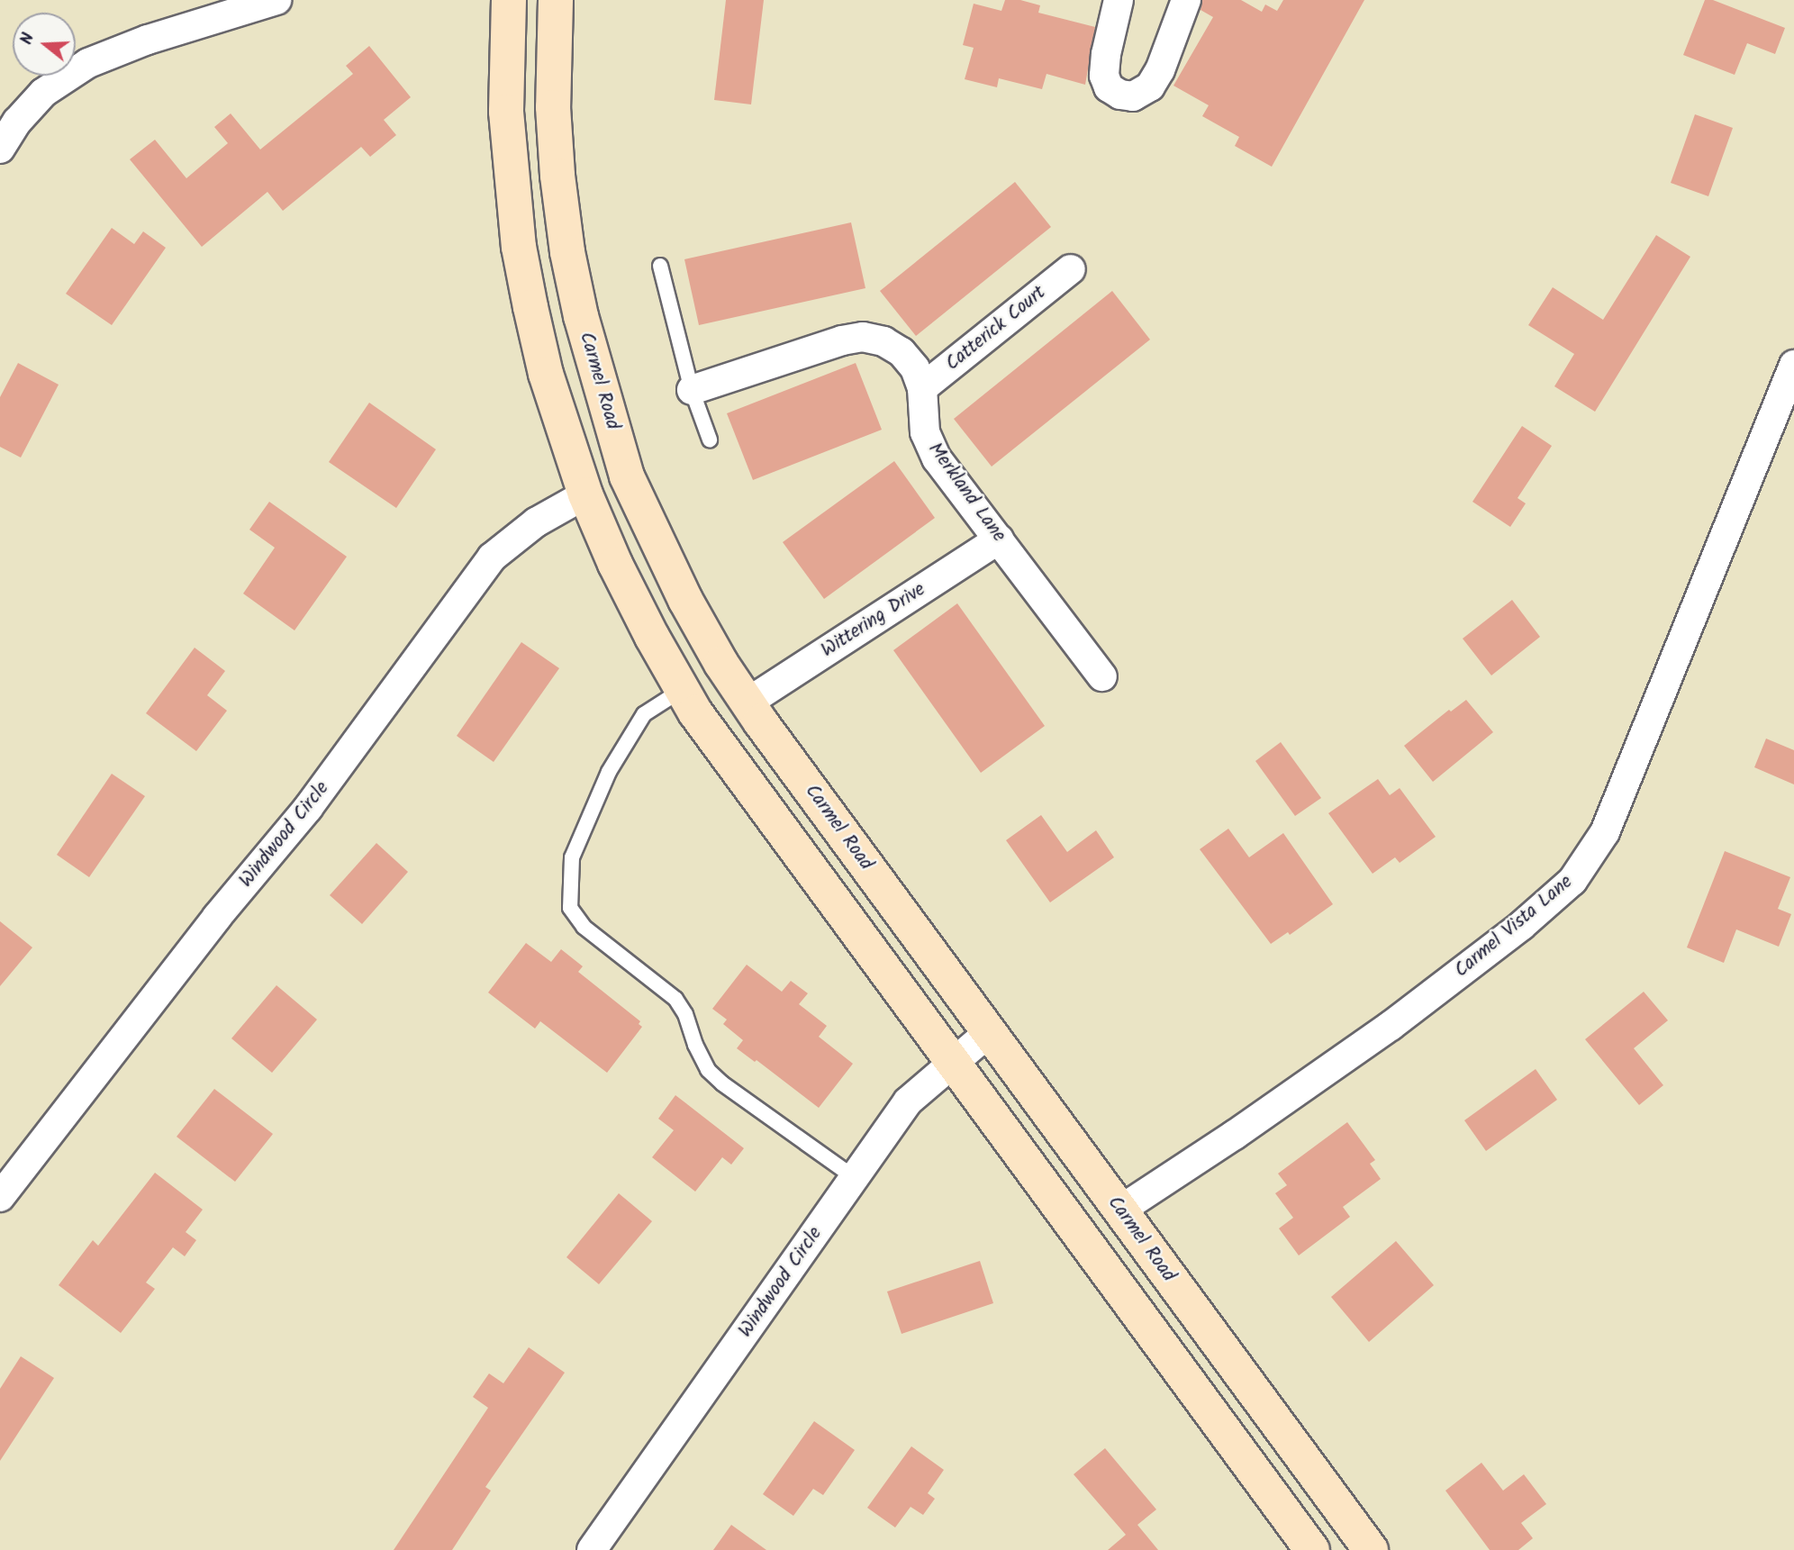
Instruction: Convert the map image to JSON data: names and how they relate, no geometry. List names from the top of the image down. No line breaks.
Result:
{"streets":{"main road":["Carmel Road"],"street":["Catterick Court","Merkland Lane","Wittering Drive","Windwood Circle","Carmel Vista Lane"]},"crossings":[["Catterick Court","Merkland Lane"],["Carmel Road","Wittering Drive"],["Carmel Road","Windwood Circle"],["Carmel Road","Carmel Vista Lane"],["Merkland Lane","Wittering Drive"]],"north":"left"}
